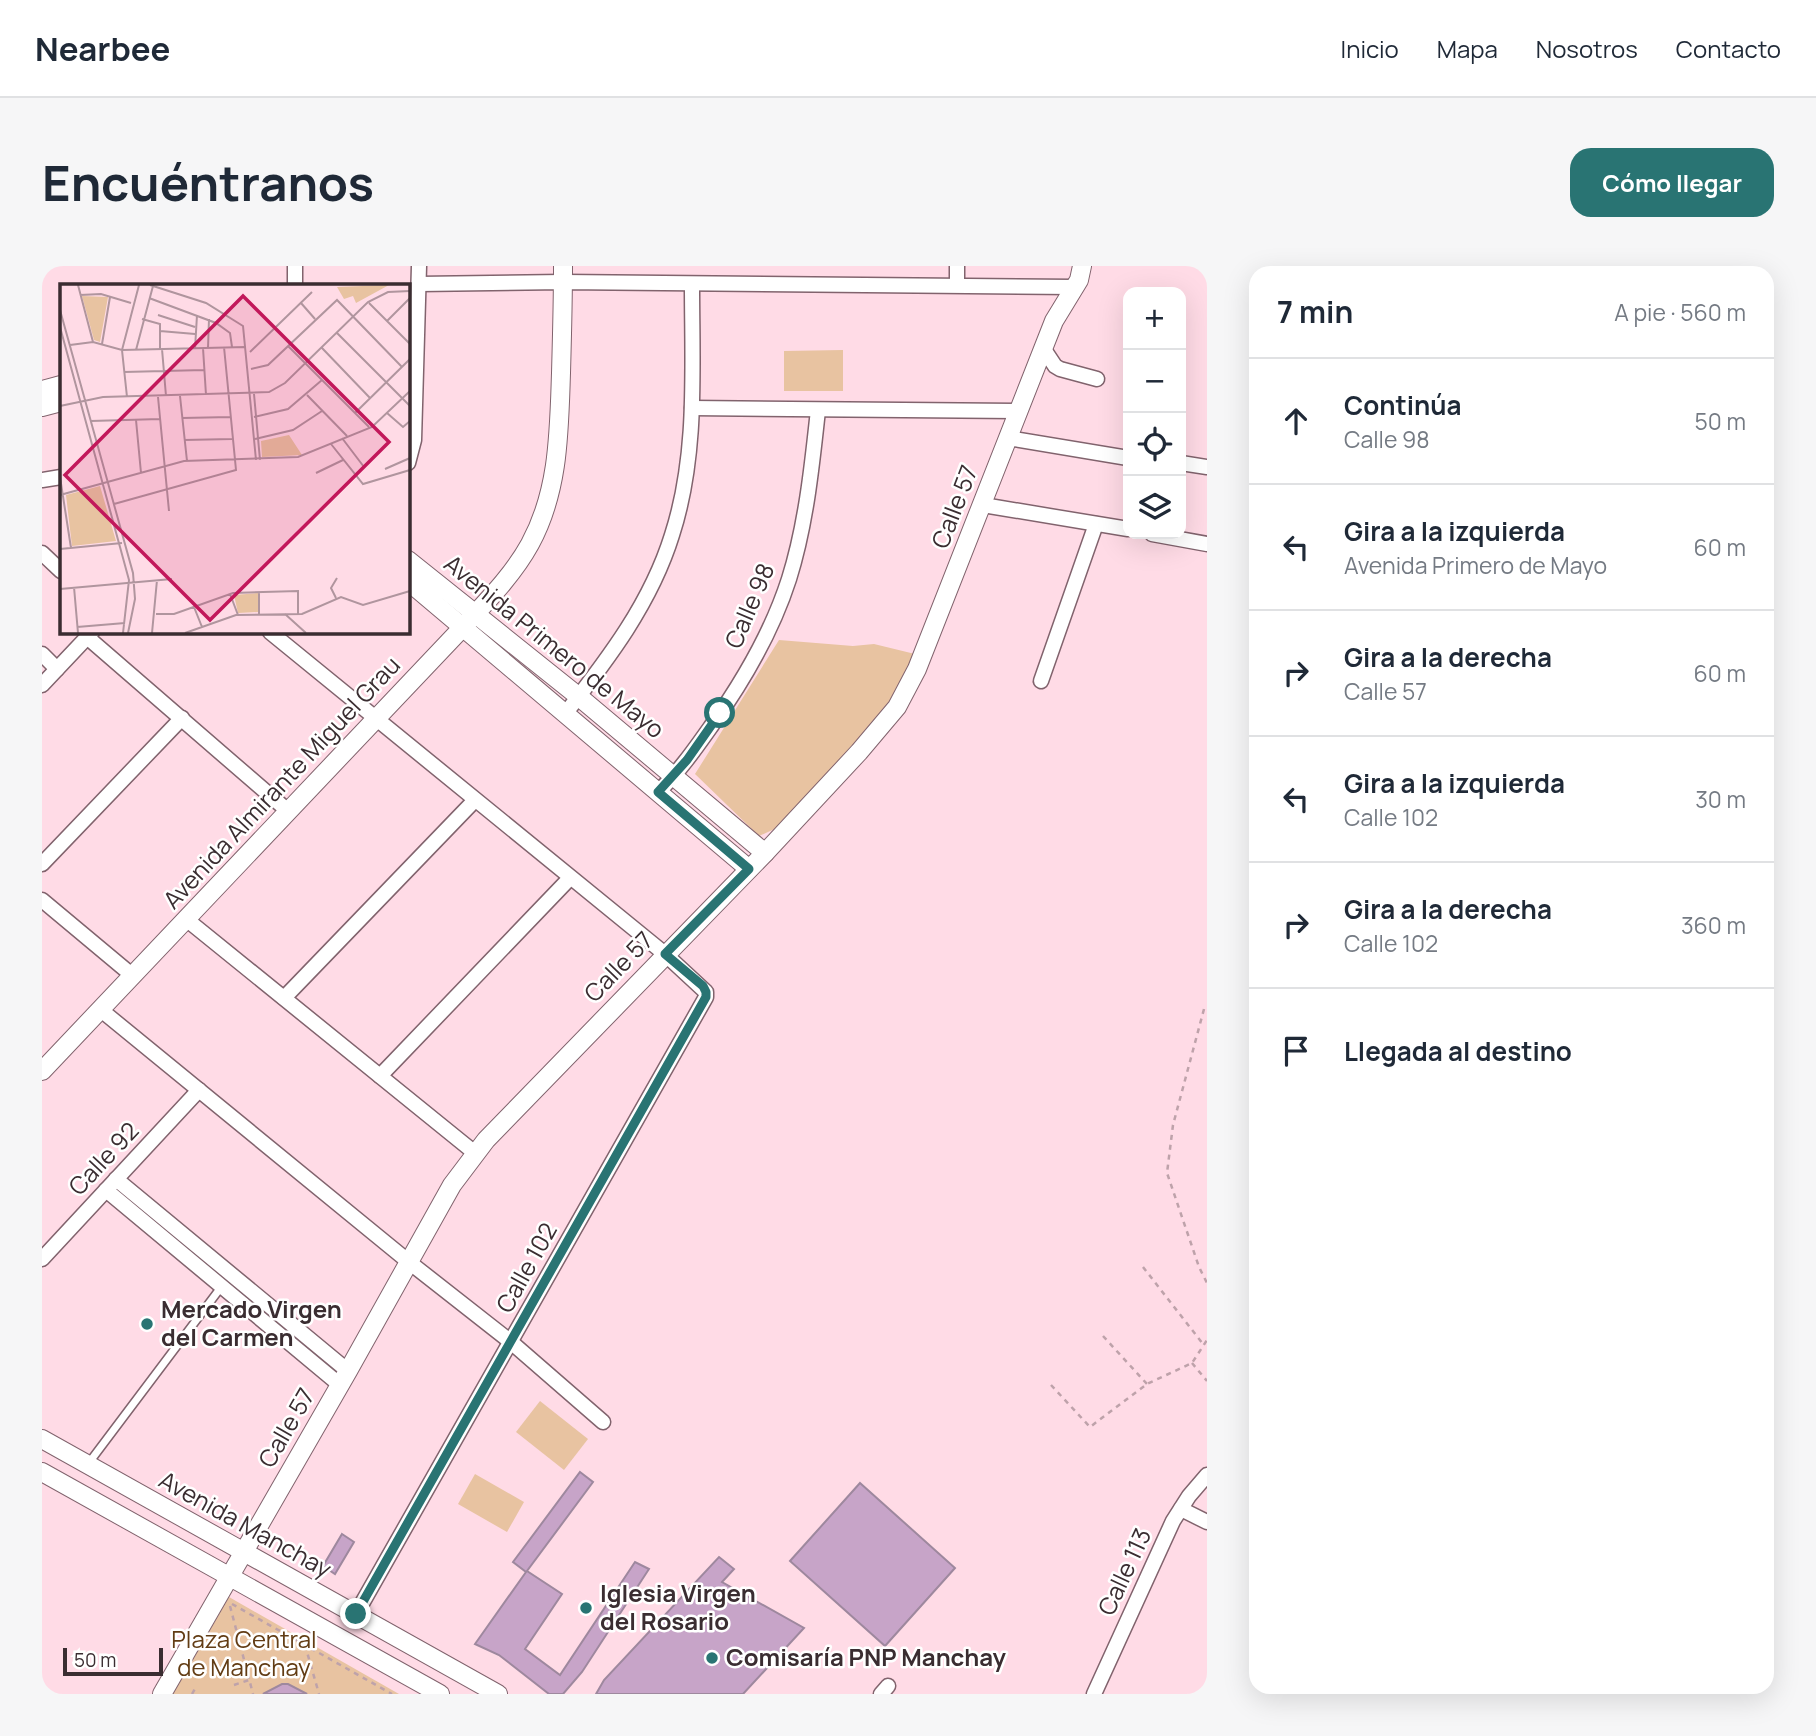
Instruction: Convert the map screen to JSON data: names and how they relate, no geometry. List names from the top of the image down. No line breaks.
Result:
{"streets":{"street":["Calle 57","Calle 98","Avenida Primero de Mayo","Avenida Almirante Miguel Grau","Calle 92","Calle 102","Avenida Manchay","Calle 113"]},"crossings":[["Calle 57","Avenida Primero de Mayo"],["Calle 57","Calle 102"],["Calle 57","Avenida Manchay"],["Calle 98","Avenida Primero de Mayo"],["Avenida Primero de Mayo","Avenida Almirante Miguel Grau"],["Avenida Almirante Miguel Grau","Calle 102"],["Calle 102","Avenida Manchay"]],"parks":["Plaza Central de Manchay"],"places":["Mercado Virgen del Carmen","Iglesia Virgen del Rosario","Comisaría PNP Manchay"],"scale_bar":"50 m","page":{"header":"Nearbee","nav":["Inicio","Mapa","Nosotros","Contacto"],"buttons":"Cómo llegar","title":"Encuéntranos","heading":["7 min","A pie · 560 m"],"map_buttons":["+","−"],"list":[["Continúa","Calle 98","50 m"],["Gira a la izquierda","Avenida Primero de Mayo","60 m"],["Gira a la derecha","Calle 57","60 m"],["Gira a la izquierda","Calle 102","30 m"],["Gira a la derecha","Calle 102","360 m"],"Llegada al destino"],"scale":"50 m"}}
